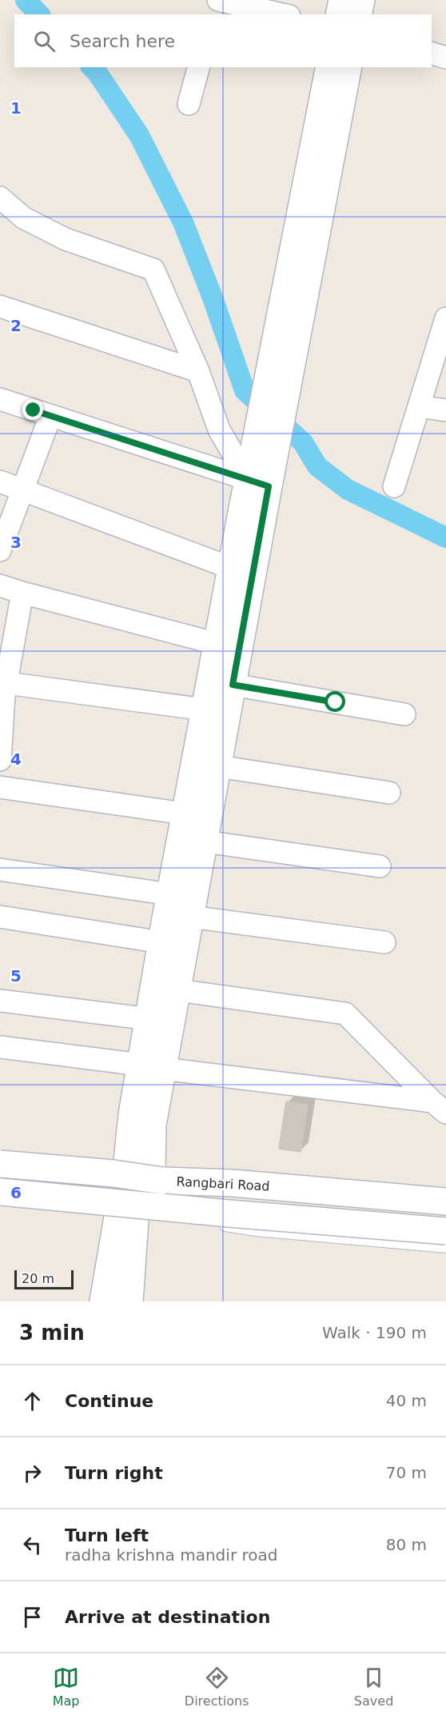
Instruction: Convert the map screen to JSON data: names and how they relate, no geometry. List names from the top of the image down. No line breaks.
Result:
{"streets":{"street":["Rangbari Road"]},"scale_bar":"20 m","page":{"search":"Search here","scale":"20 m","heading":["3 min","Walk · 190 m"],"list":[["Continue","40 m"],["Turn right","70 m"],["Turn left","radha krishna mandir road","80 m"],"Arrive at destination"],"nav":["Map","Directions","Saved"]},"grid":{"rows":["1","2","3","4","5","6"]}}
